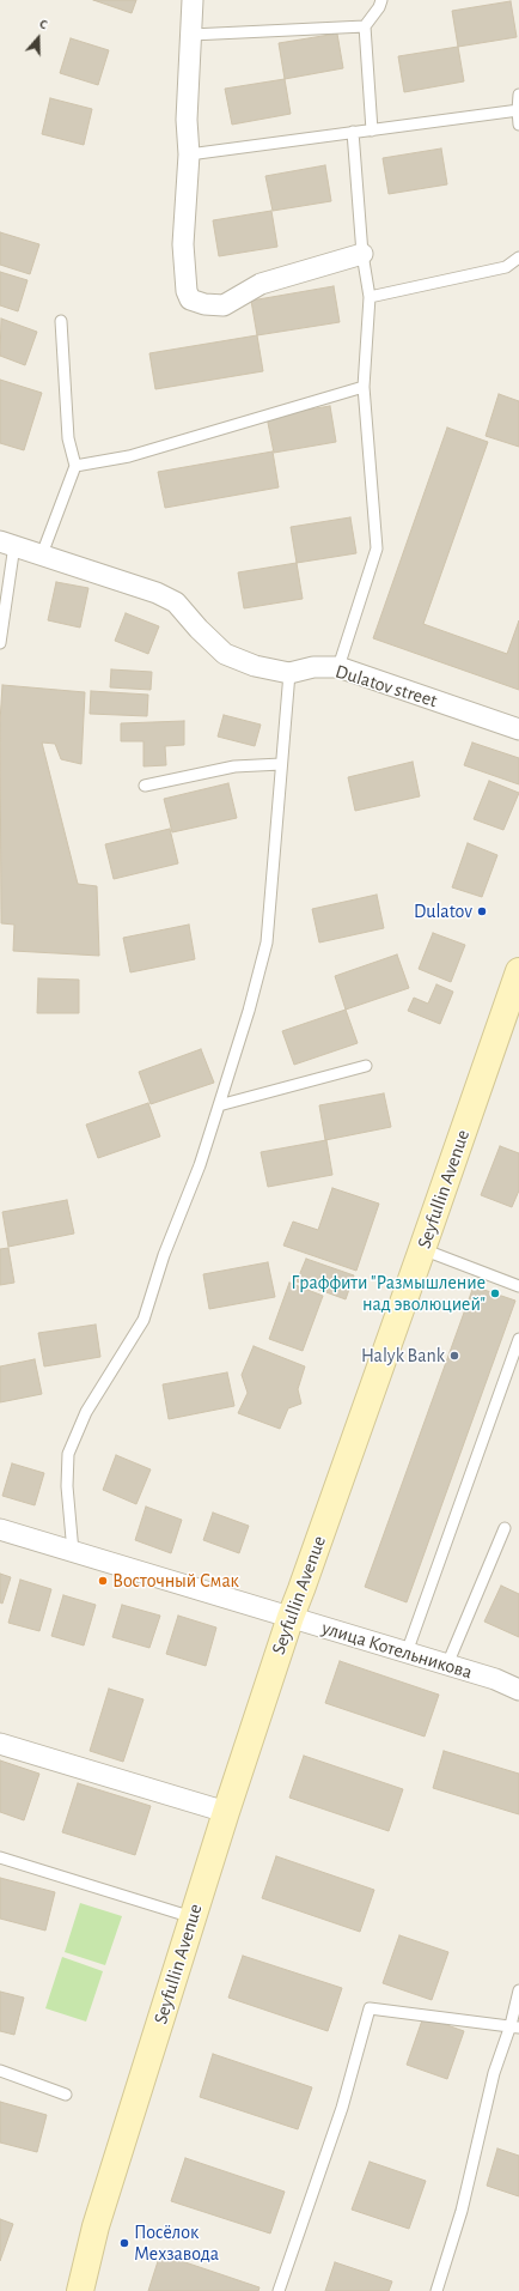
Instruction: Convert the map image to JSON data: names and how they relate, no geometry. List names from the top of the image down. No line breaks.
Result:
{"streets":{"main road":["Seyfullin Avenue"],"street":["Dulatov street","улица Котельникова"]},"crossings":[["Seyfullin Avenue","улица Котельникова"]],"places":["Dulatov","Граффити \"Размышление над эволюцией\"","Halyk Bank","Восточный Смак","Посёлок Мехзавода"],"north":"top"}
